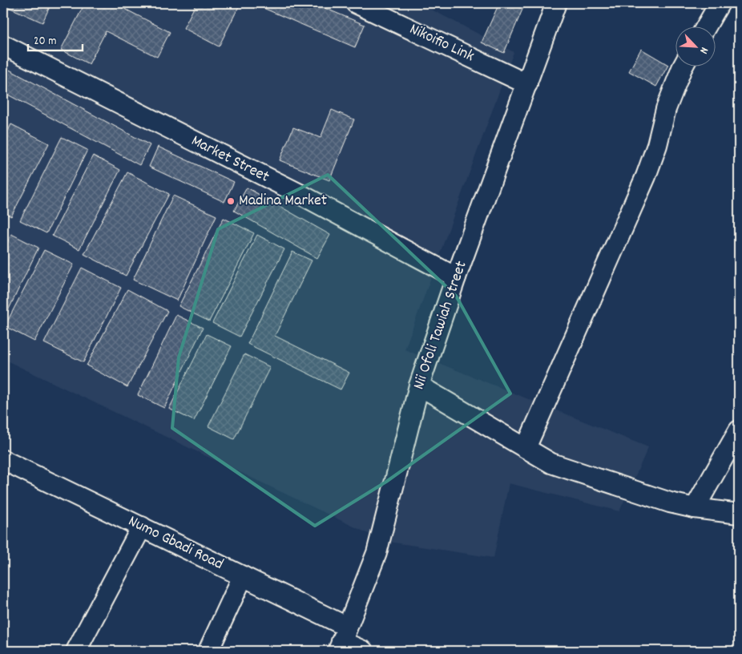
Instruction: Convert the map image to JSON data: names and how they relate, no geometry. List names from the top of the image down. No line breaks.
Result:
{"streets":{"street":["Nikoifio Link","Market Street","Nii Ofoli Tawiah Street","Numo Gbadi Road"]},"crossings":[["Nikoifio Link","Nii Ofoli Tawiah Street"],["Market Street","Nii Ofoli Tawiah Street"],["Nii Ofoli Tawiah Street","Numo Gbadi Road"]],"places":["Madina Market"],"scale_bar":"20 m","north":"bottom right"}
